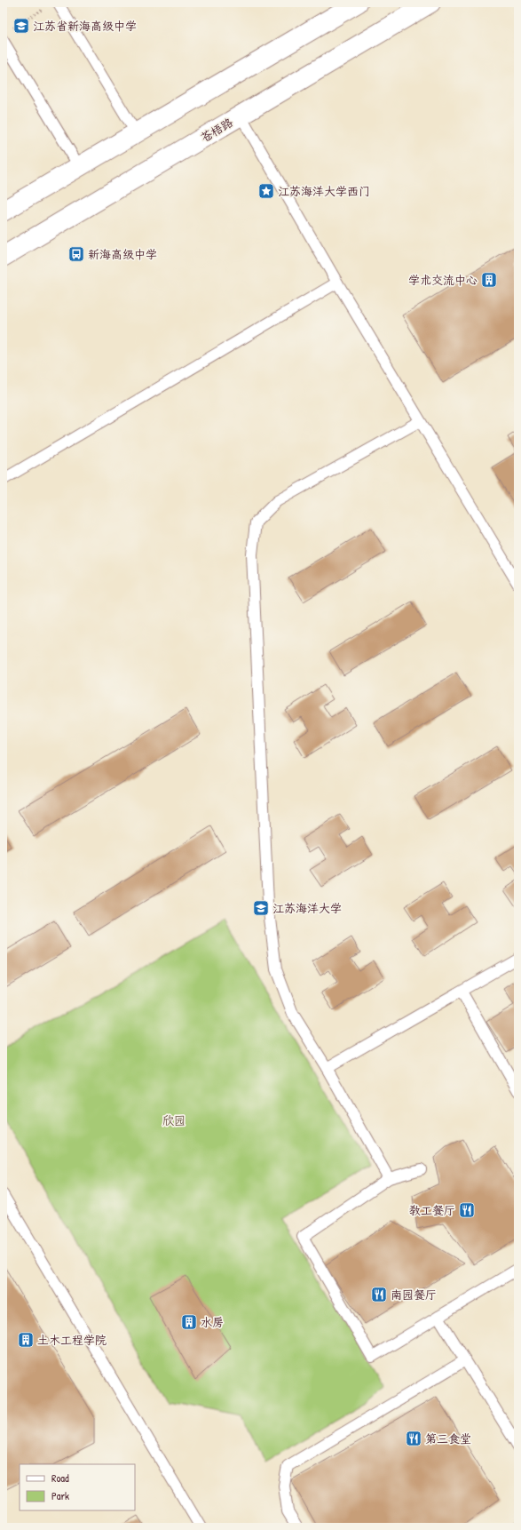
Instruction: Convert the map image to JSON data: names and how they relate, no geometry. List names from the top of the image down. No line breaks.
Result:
{"streets":{"main road":["苍梧路"]},"parks":["欣园"],"places":{"school or university":["江苏省新海高级中学","江苏海洋大学"],"place":["江苏海洋大学西门"],"bus stop":["新海高级中学"],"building":["学术交流中心","水房","土木工程学院"],"restaurant":["教工餐厅","南园餐厅","第三食堂"]},"legend":["Road","Park"]}
